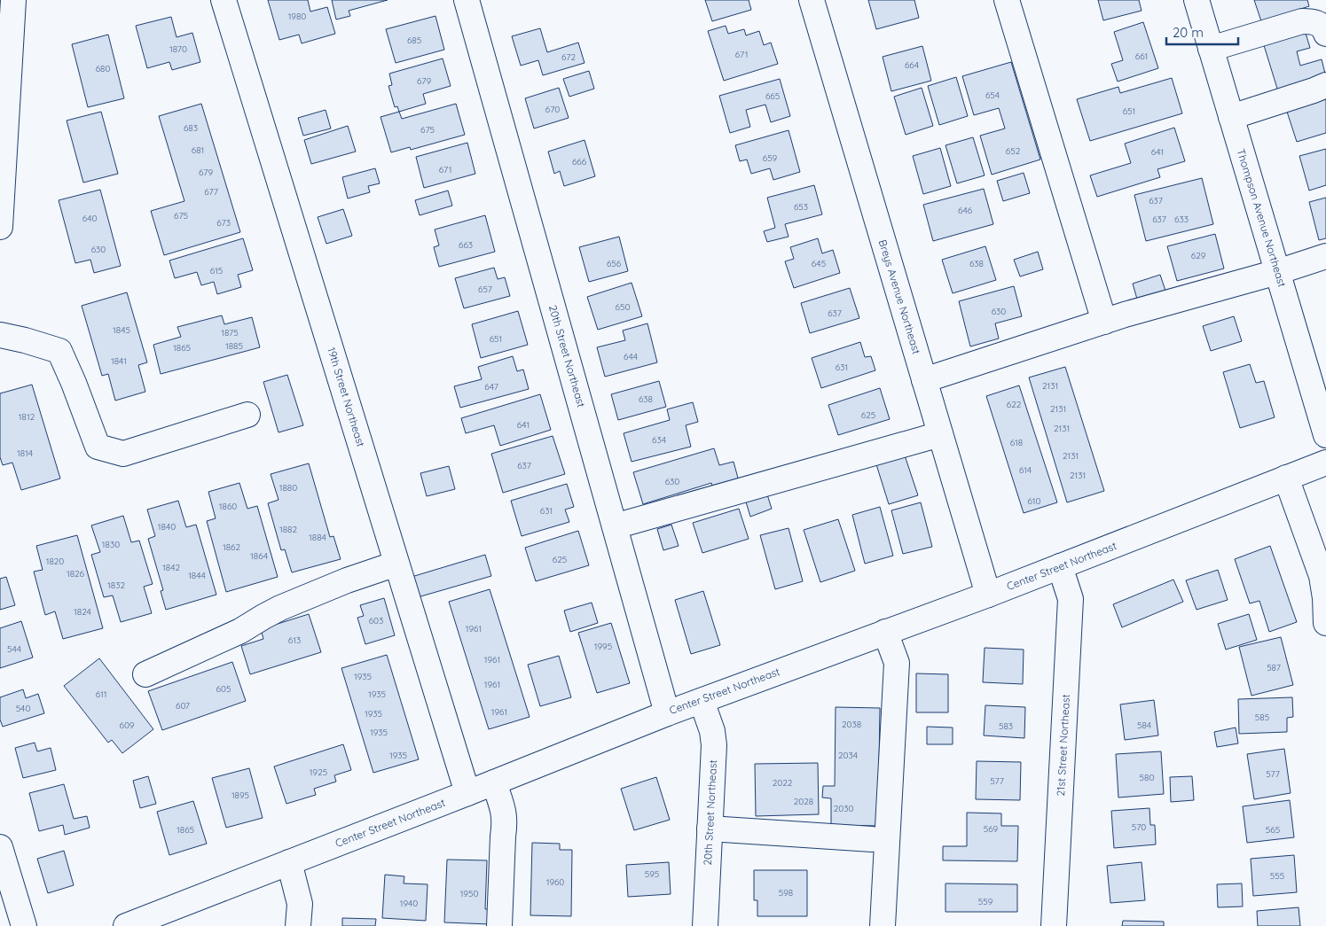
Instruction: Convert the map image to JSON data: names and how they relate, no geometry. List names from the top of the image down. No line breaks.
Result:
{"streets":{"street":["Thompson Avenue Northeast","Breys Avenue Northeast","20th Street Northeast","19th Street Northeast","Center Street Northeast","21st Street Northeast"]},"crossings":[["Breys Avenue Northeast","Center Street Northeast"],["20th Street Northeast","Center Street Northeast"],["19th Street Northeast","Center Street Northeast"],["Center Street Northeast","21st Street Northeast"]],"house_numbers":["1980","685","1870","671","661","672","664","680","679","654","665","670","651","683","675","681","652","641","659","666","671","679","677","637","653","646","675","640","637","633","673","663","630","629","656","645","638","615","657","650","630","637","1845","1875","651","1885","1865","644","1841","631","2131","647","638","622","2131","625","1812","641","2131","634","618","1814","2131","637","614","2131","630","1880","610","1860","631","1840","1882","1884","1830","1862","1864","625","1820","1842","1826","1844","1832","1824","603","1961","613","1995","544","1961","587","1935","1961","605","611","1935","607","540","1961","1935","585","2038","609","584","583","1935","1935","2034","1925","577","580","577","2022","1895","2028","2030","570","569","1865","565","595","555","1960","598","1950","559","1940"],"scale_bar":"20 m"}
